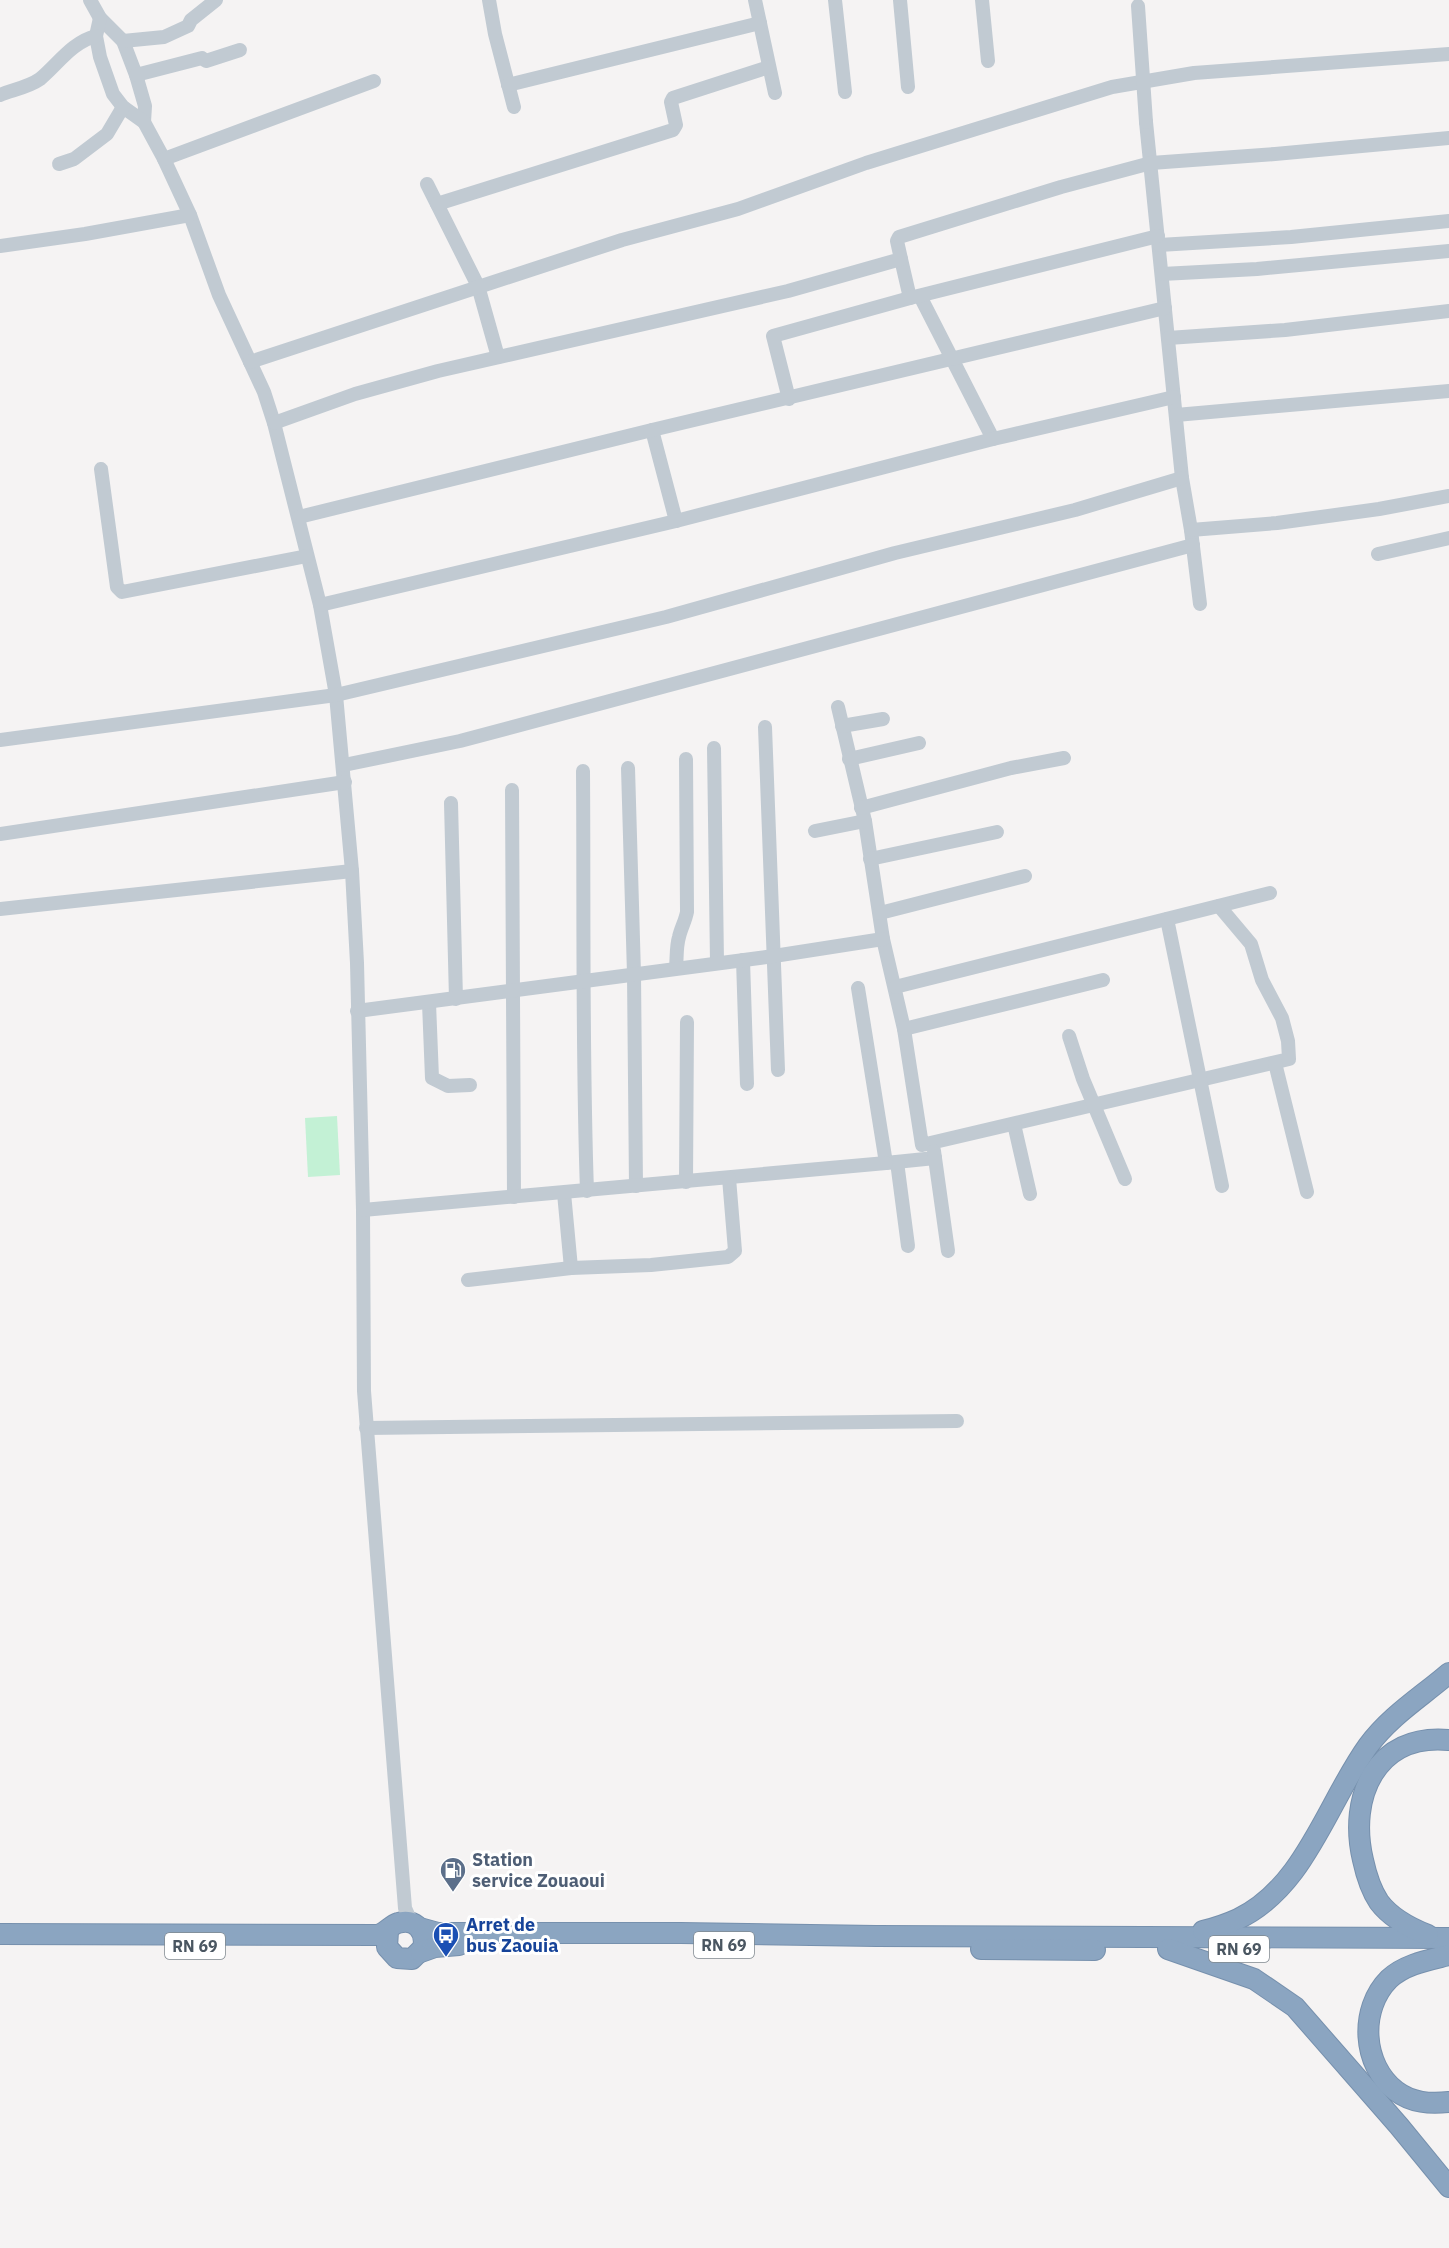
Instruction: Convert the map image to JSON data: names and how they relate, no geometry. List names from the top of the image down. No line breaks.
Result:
{"streets":{"highway":["RN 69"]},"places":{"fuel station":["Station service Zouaoui"],"bus stop":["Arret de bus Zaouia"]}}
